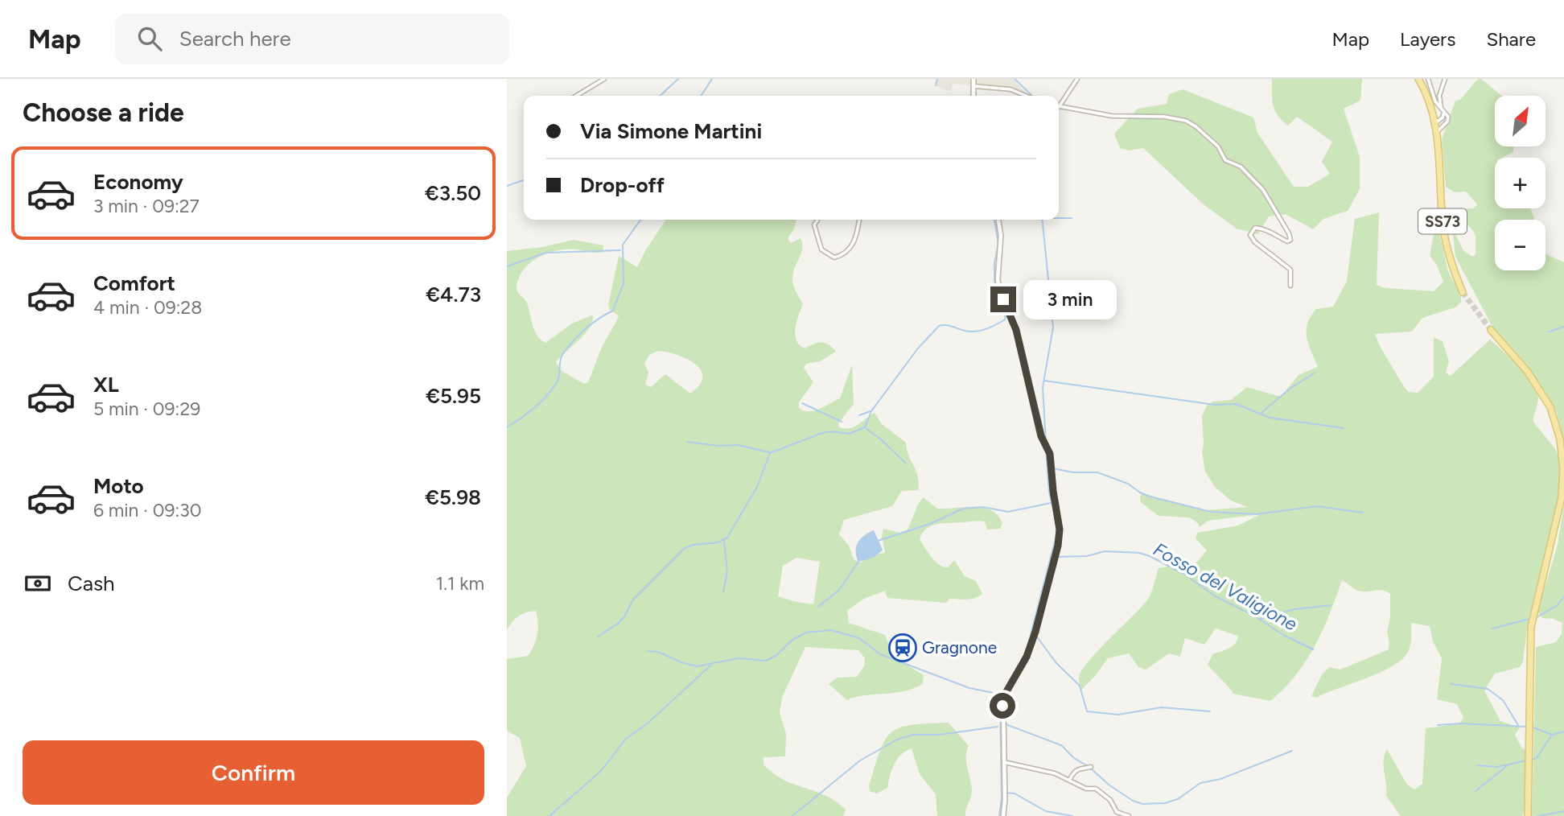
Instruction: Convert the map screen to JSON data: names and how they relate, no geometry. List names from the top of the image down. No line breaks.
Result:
{"streets":{"main road":["SS73"]},"water":["Fosso del Valigione"],"places":{"station":["Gragnone"]},"north":"top right","page":{"header":"Map","search":"Search here","nav":["Map","Layers","Share"],"heading":"Choose a ride","map_buttons":["+","−"],"banner":["Via Simone Martini","Drop-off"],"list":[{"name":"Economy","note":"3 min · 09:27","value":"€3.50"},{"name":"Comfort","note":"4 min · 09:28","value":"€4.73"},{"name":"XL","note":"5 min · 09:29","value":"€5.95"},{"name":"Moto","note":"6 min · 09:30","value":"€5.98"}],"bubble":"3 min","pay":["Cash","1.1 km"],"buttons":"Confirm"}}
